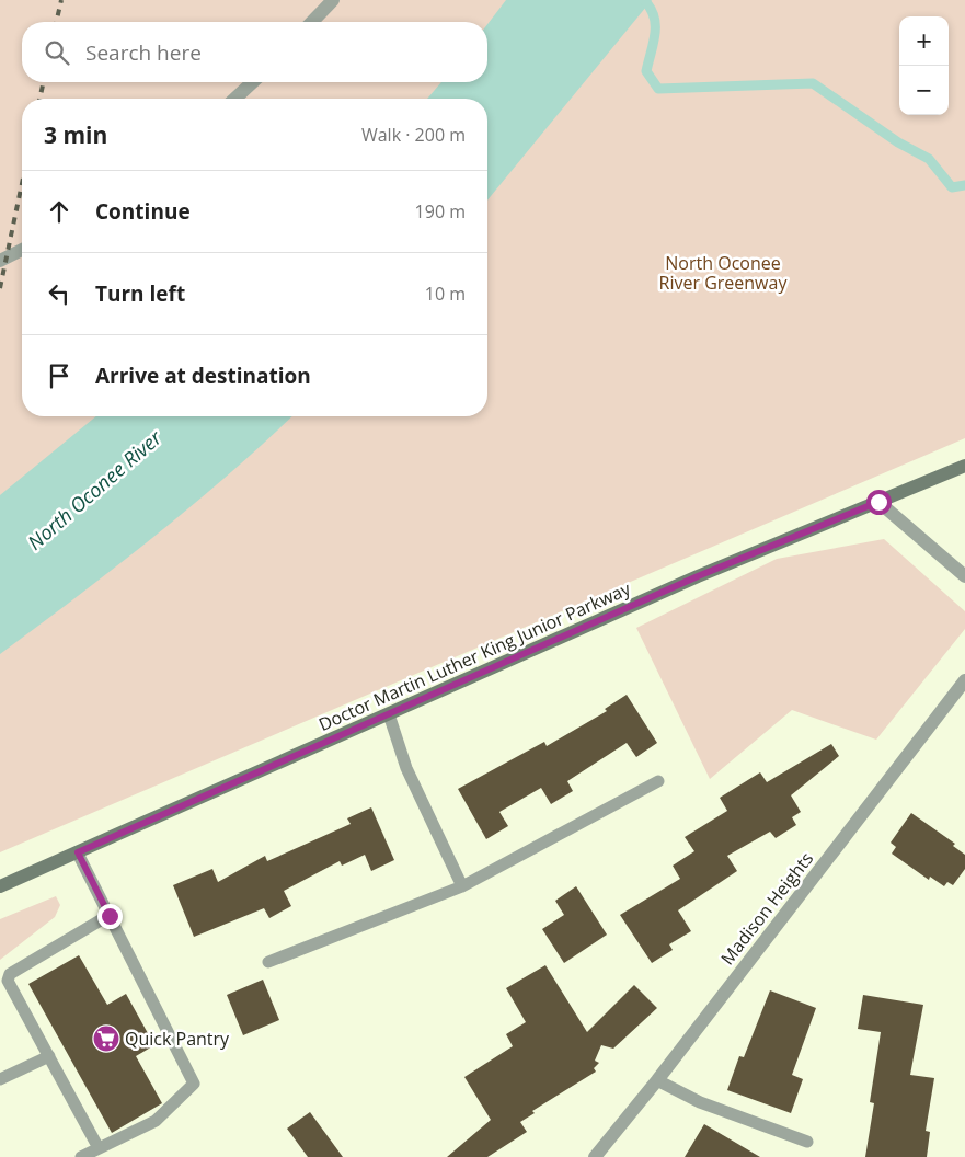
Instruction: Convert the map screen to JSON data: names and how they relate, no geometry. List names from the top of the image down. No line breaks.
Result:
{"streets":{"main road":["Doctor Martin Luther King Junior Parkway"],"street":["Madison Heights"]},"water":["North Oconee River"],"parks":["North Oconee River Greenway"],"places":{"supermarket":["Quick Pantry"]},"page":{"map_buttons":["+","−"],"search":"Search here","heading":["3 min","Walk · 200 m"],"list":[["Continue","190 m"],["Turn left","10 m"],"Arrive at destination"]}}
